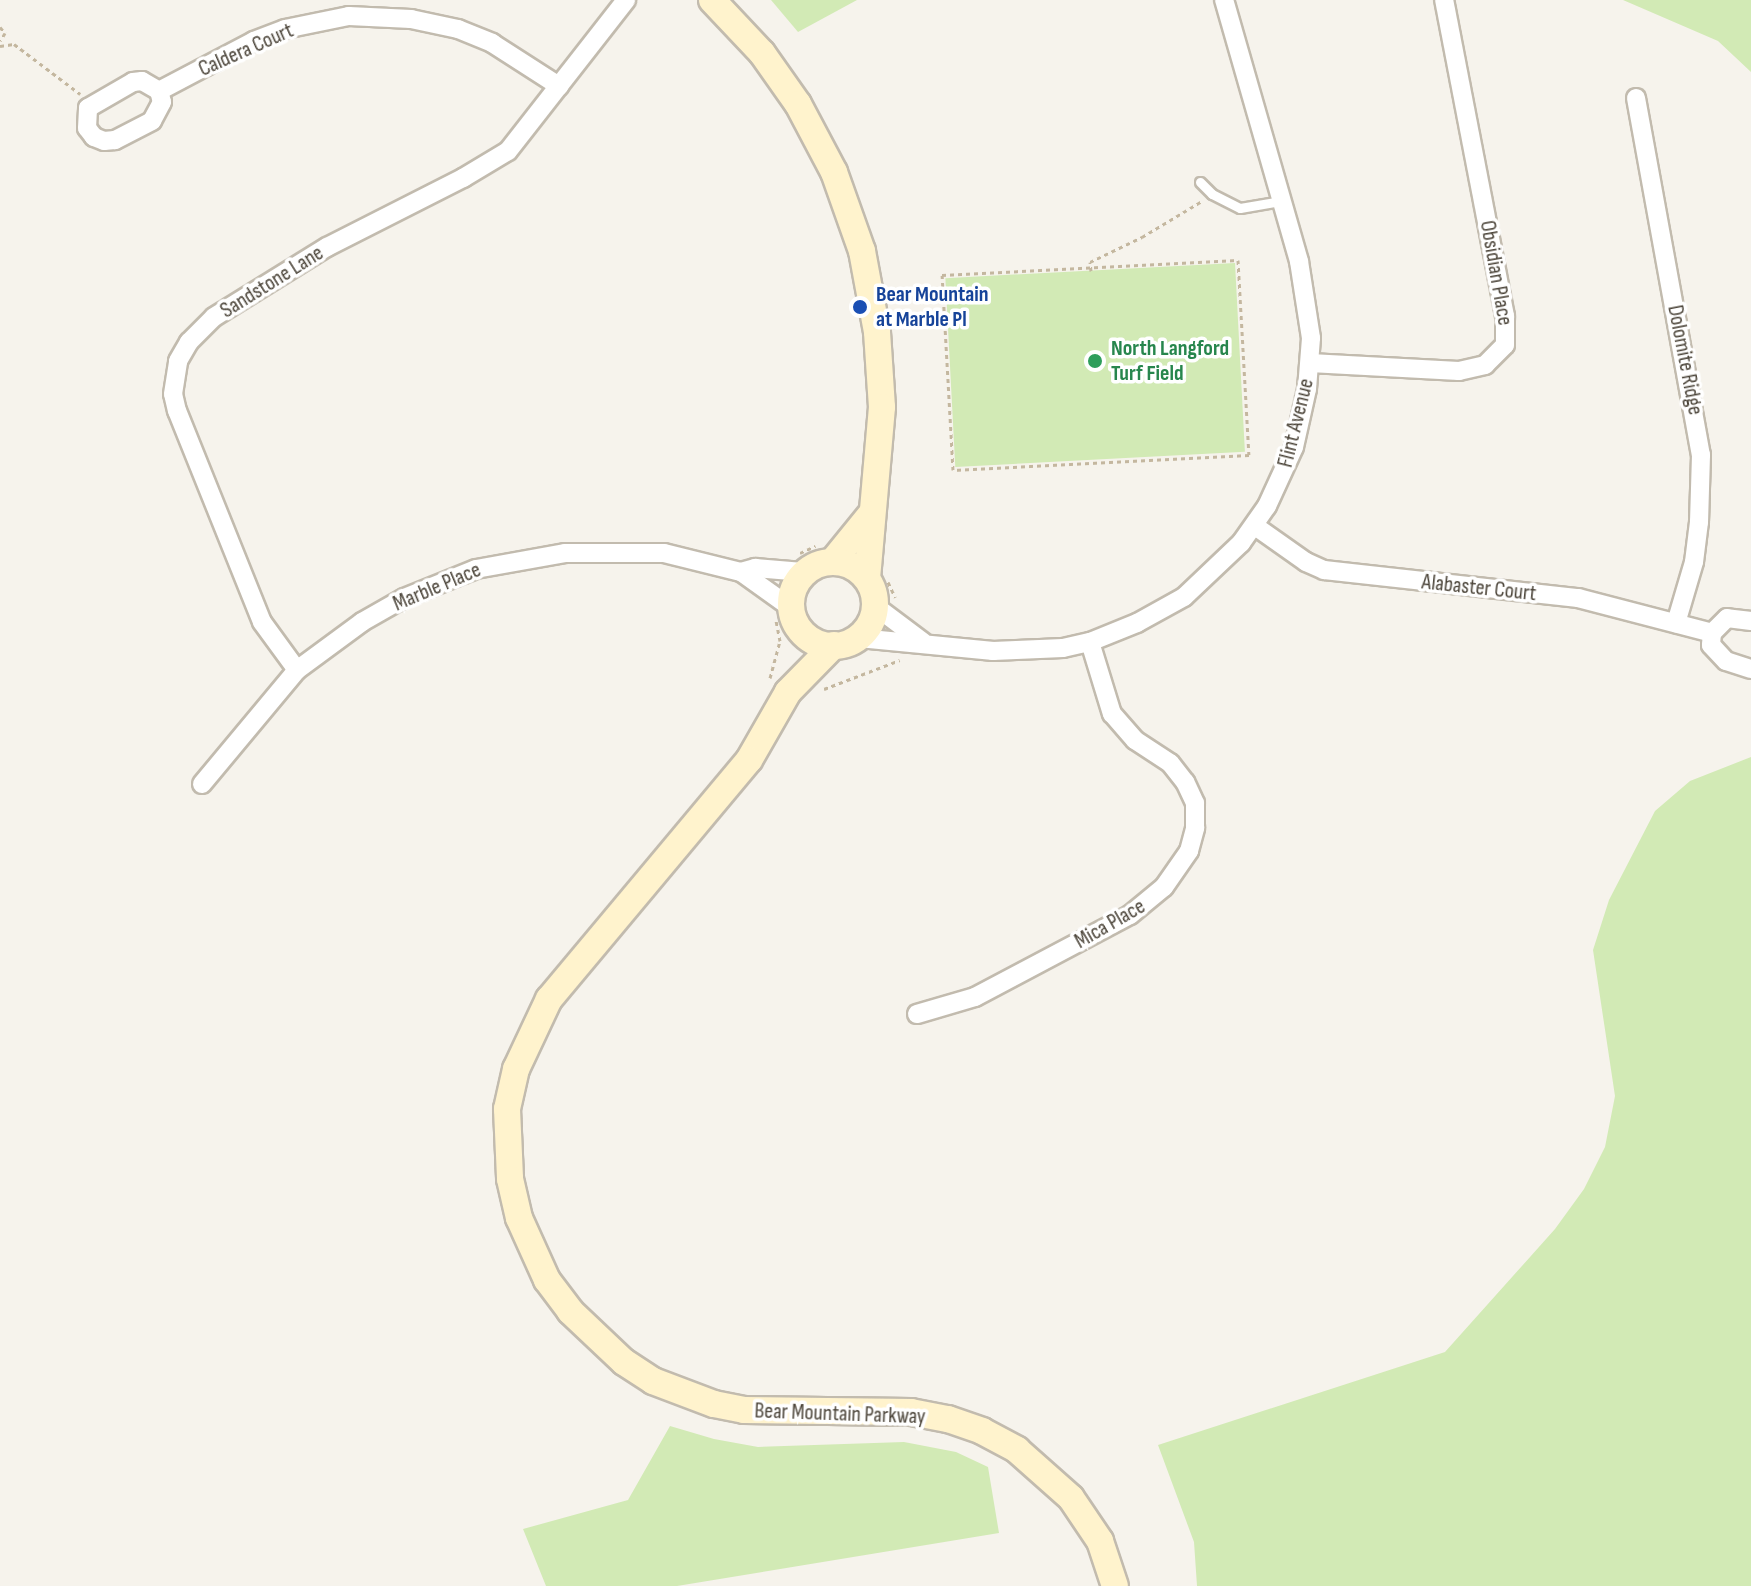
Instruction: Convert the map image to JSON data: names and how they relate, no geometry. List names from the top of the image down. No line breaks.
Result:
{"streets":{"street":["Caldera Court","Obsidian Place","Sandstone Lane","Dolomite Ridge","Flint Avenue","Marble Place","Alabaster Court","Mica Place","Bear Mountain Parkway"]},"crossings":[["Caldera Court","Sandstone Lane"],["Obsidian Place","Flint Avenue"],["Sandstone Lane","Marble Place"],["Dolomite Ridge","Alabaster Court"],["Flint Avenue","Alabaster Court"],["Flint Avenue","Mica Place"],["Flint Avenue","Bear Mountain Parkway"],["Marble Place","Bear Mountain Parkway"]],"places":["Bear Mountain at Marble Pl","North Langford Turf Field"]}
